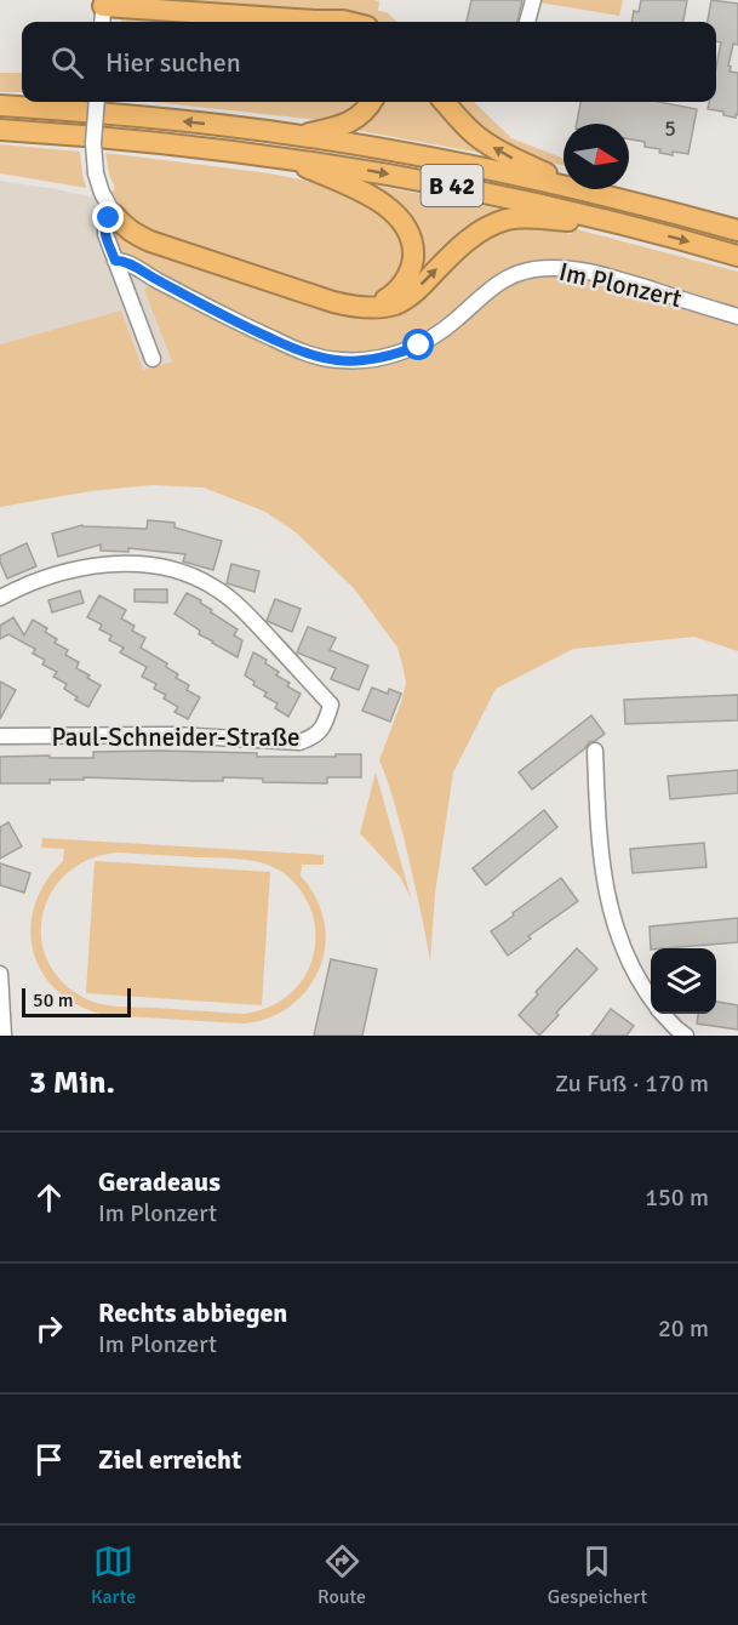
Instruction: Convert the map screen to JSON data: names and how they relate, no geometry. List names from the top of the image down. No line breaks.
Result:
{"streets":{"highway":["B 42"],"street":["Im Plonzert","Paul-Schneider-Straße"]},"house_numbers":["5"],"scale_bar":"50 m","north":"right","page":{"search":"Hier suchen","scale":"50 m","heading":["3 Min.","Zu Fuß · 170 m"],"list":[["Geradeaus","Im Plonzert","150 m"],["Rechts abbiegen","Im Plonzert","20 m"],"Ziel erreicht"],"nav":["Karte","Route","Gespeichert"]}}
